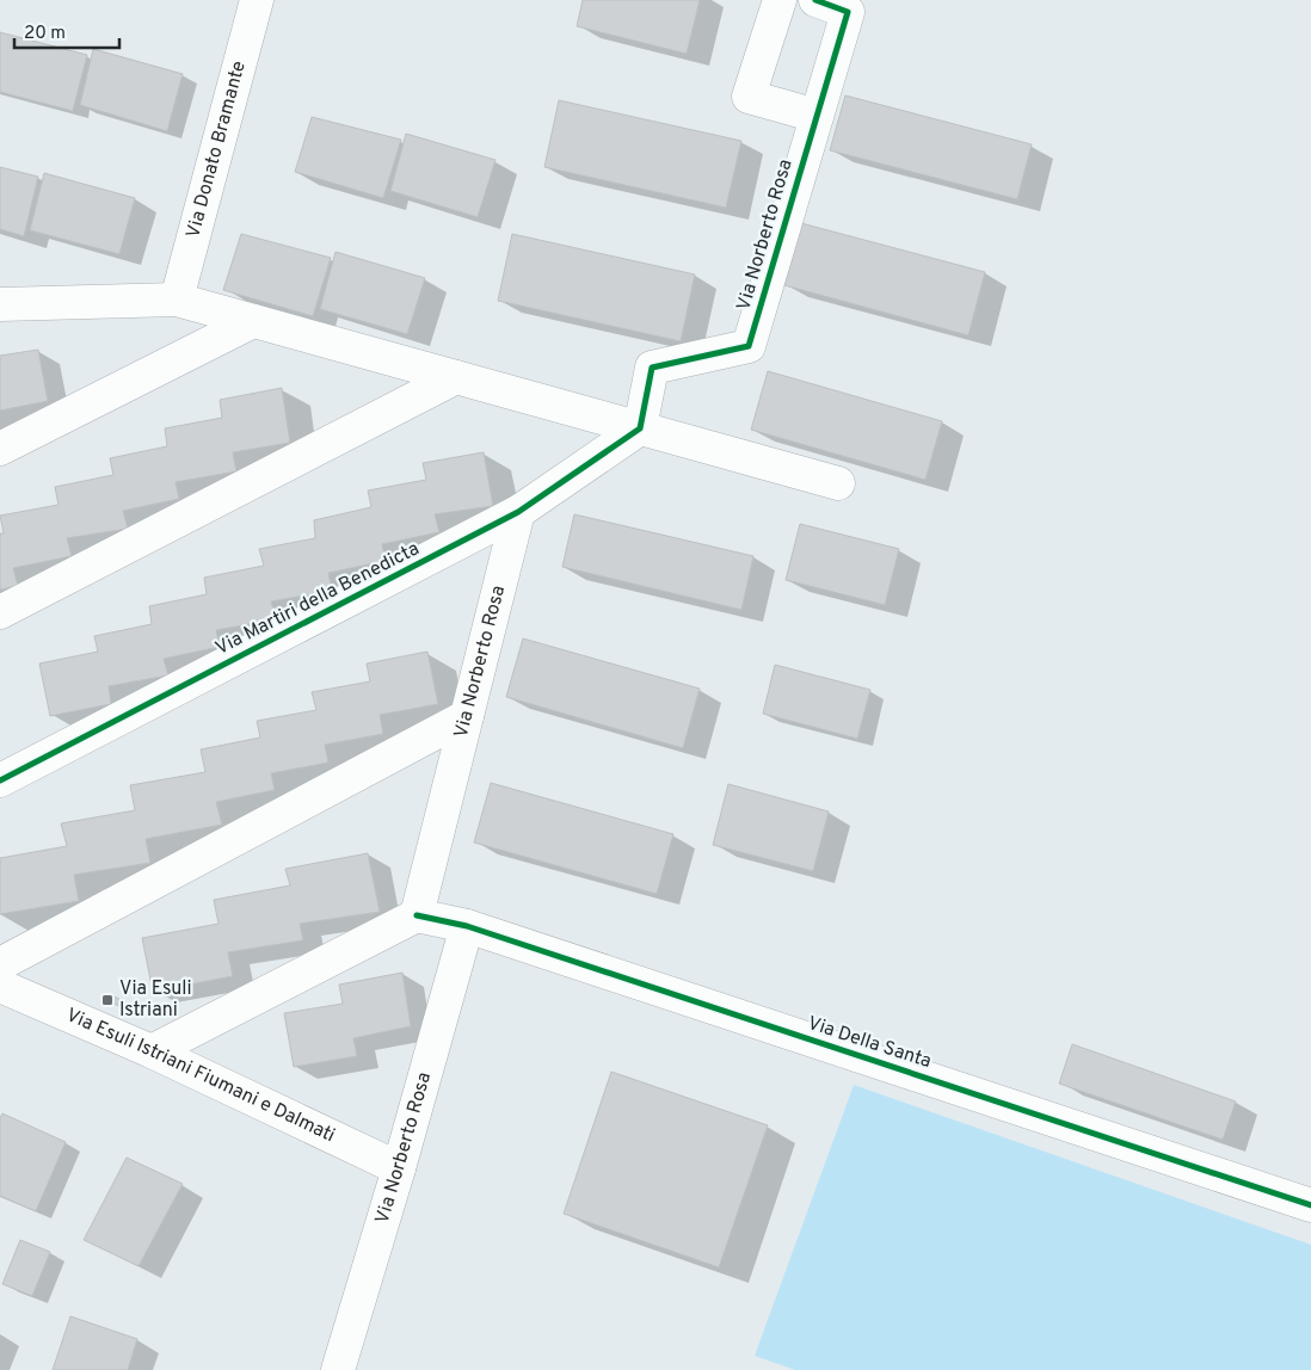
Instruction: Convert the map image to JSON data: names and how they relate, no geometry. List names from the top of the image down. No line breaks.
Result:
{"streets":{"street":["Via Donato Bramante","Via Norberto Rosa","Via Martiri della Benedicta","Via Della Santa","Via Esuli Istriani Fiumani e Dalmati"]},"crossings":[["Via Norberto Rosa","Via Martiri della Benedicta"],["Via Norberto Rosa","Via Della Santa"],["Via Norberto Rosa","Via Esuli Istriani Fiumani e Dalmati"]],"places":{"transit":["Via Esuli Istriani"]},"scale_bar":"20 m"}
